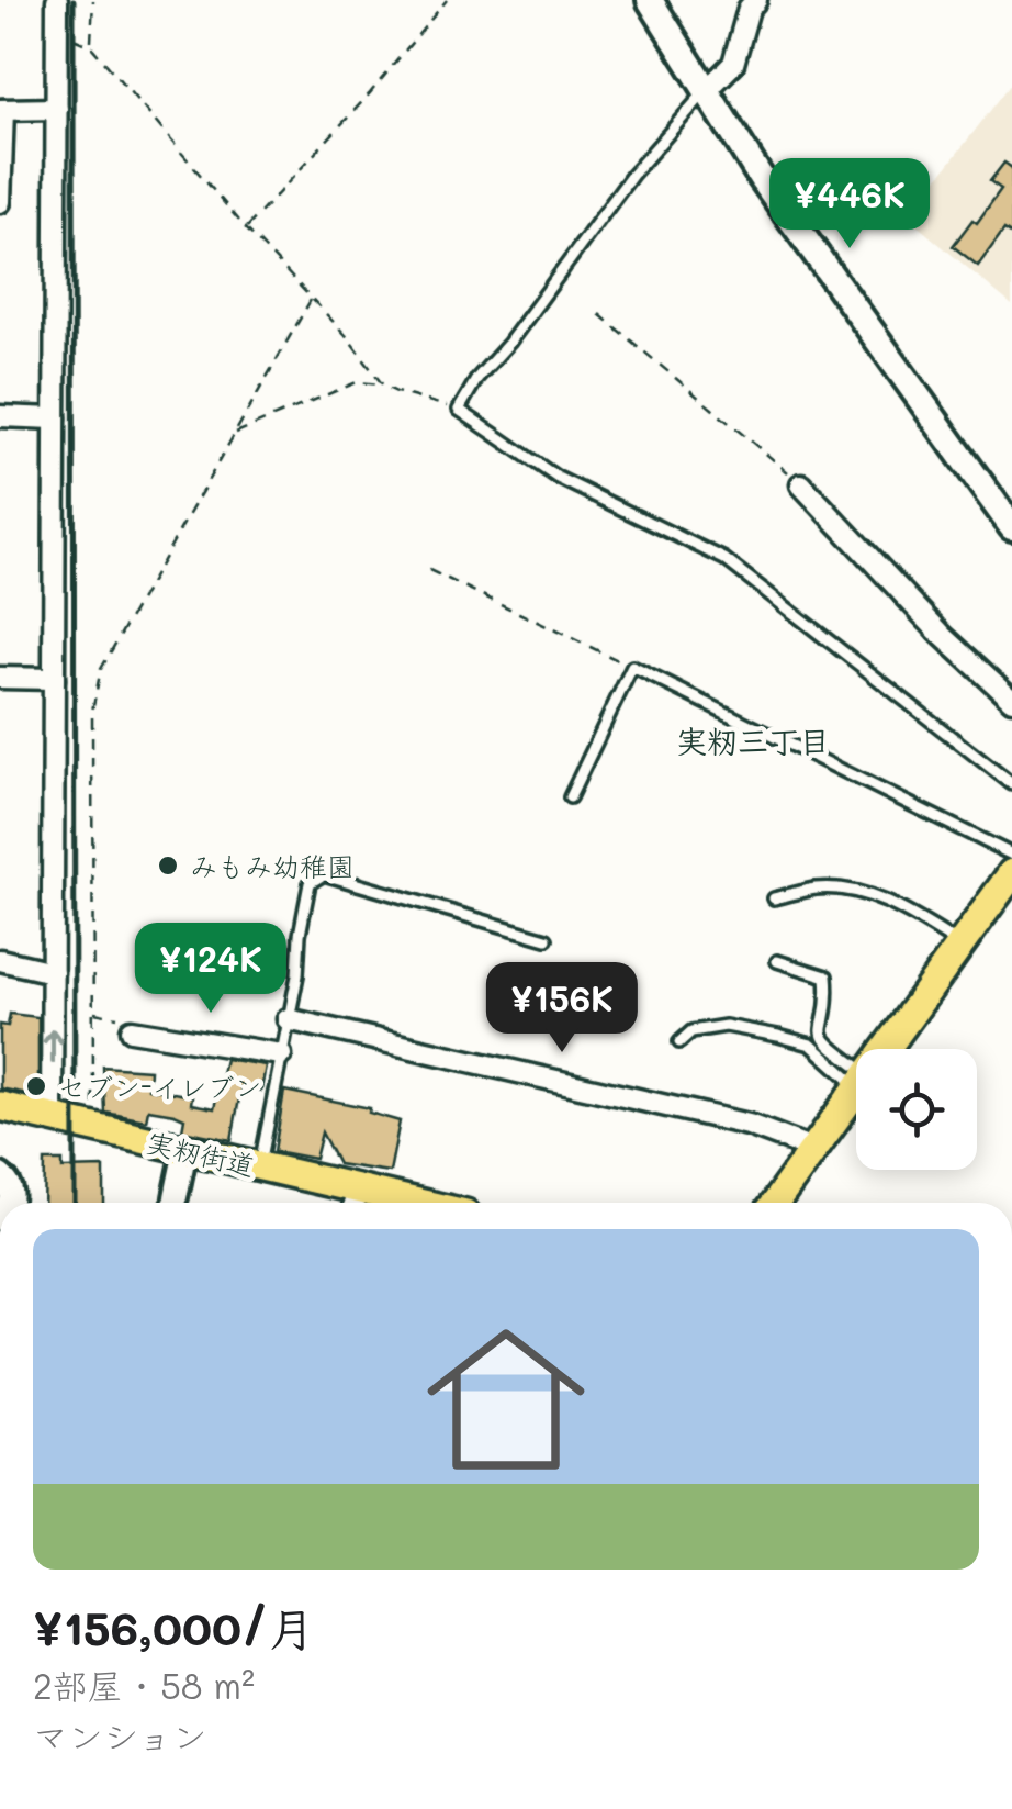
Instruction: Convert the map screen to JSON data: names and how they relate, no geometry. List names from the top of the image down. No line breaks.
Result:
{"streets":{"main road":["実籾街道"]},"districts":["実籾三丁目"],"places":["みもみ幼稚園","セブン-イレブン"],"page":{"price":["¥446K","¥124K","¥156K"],"list":[{"name":"¥156,000/月","note":"2部屋 · 58 m² · マンション"}]}}
